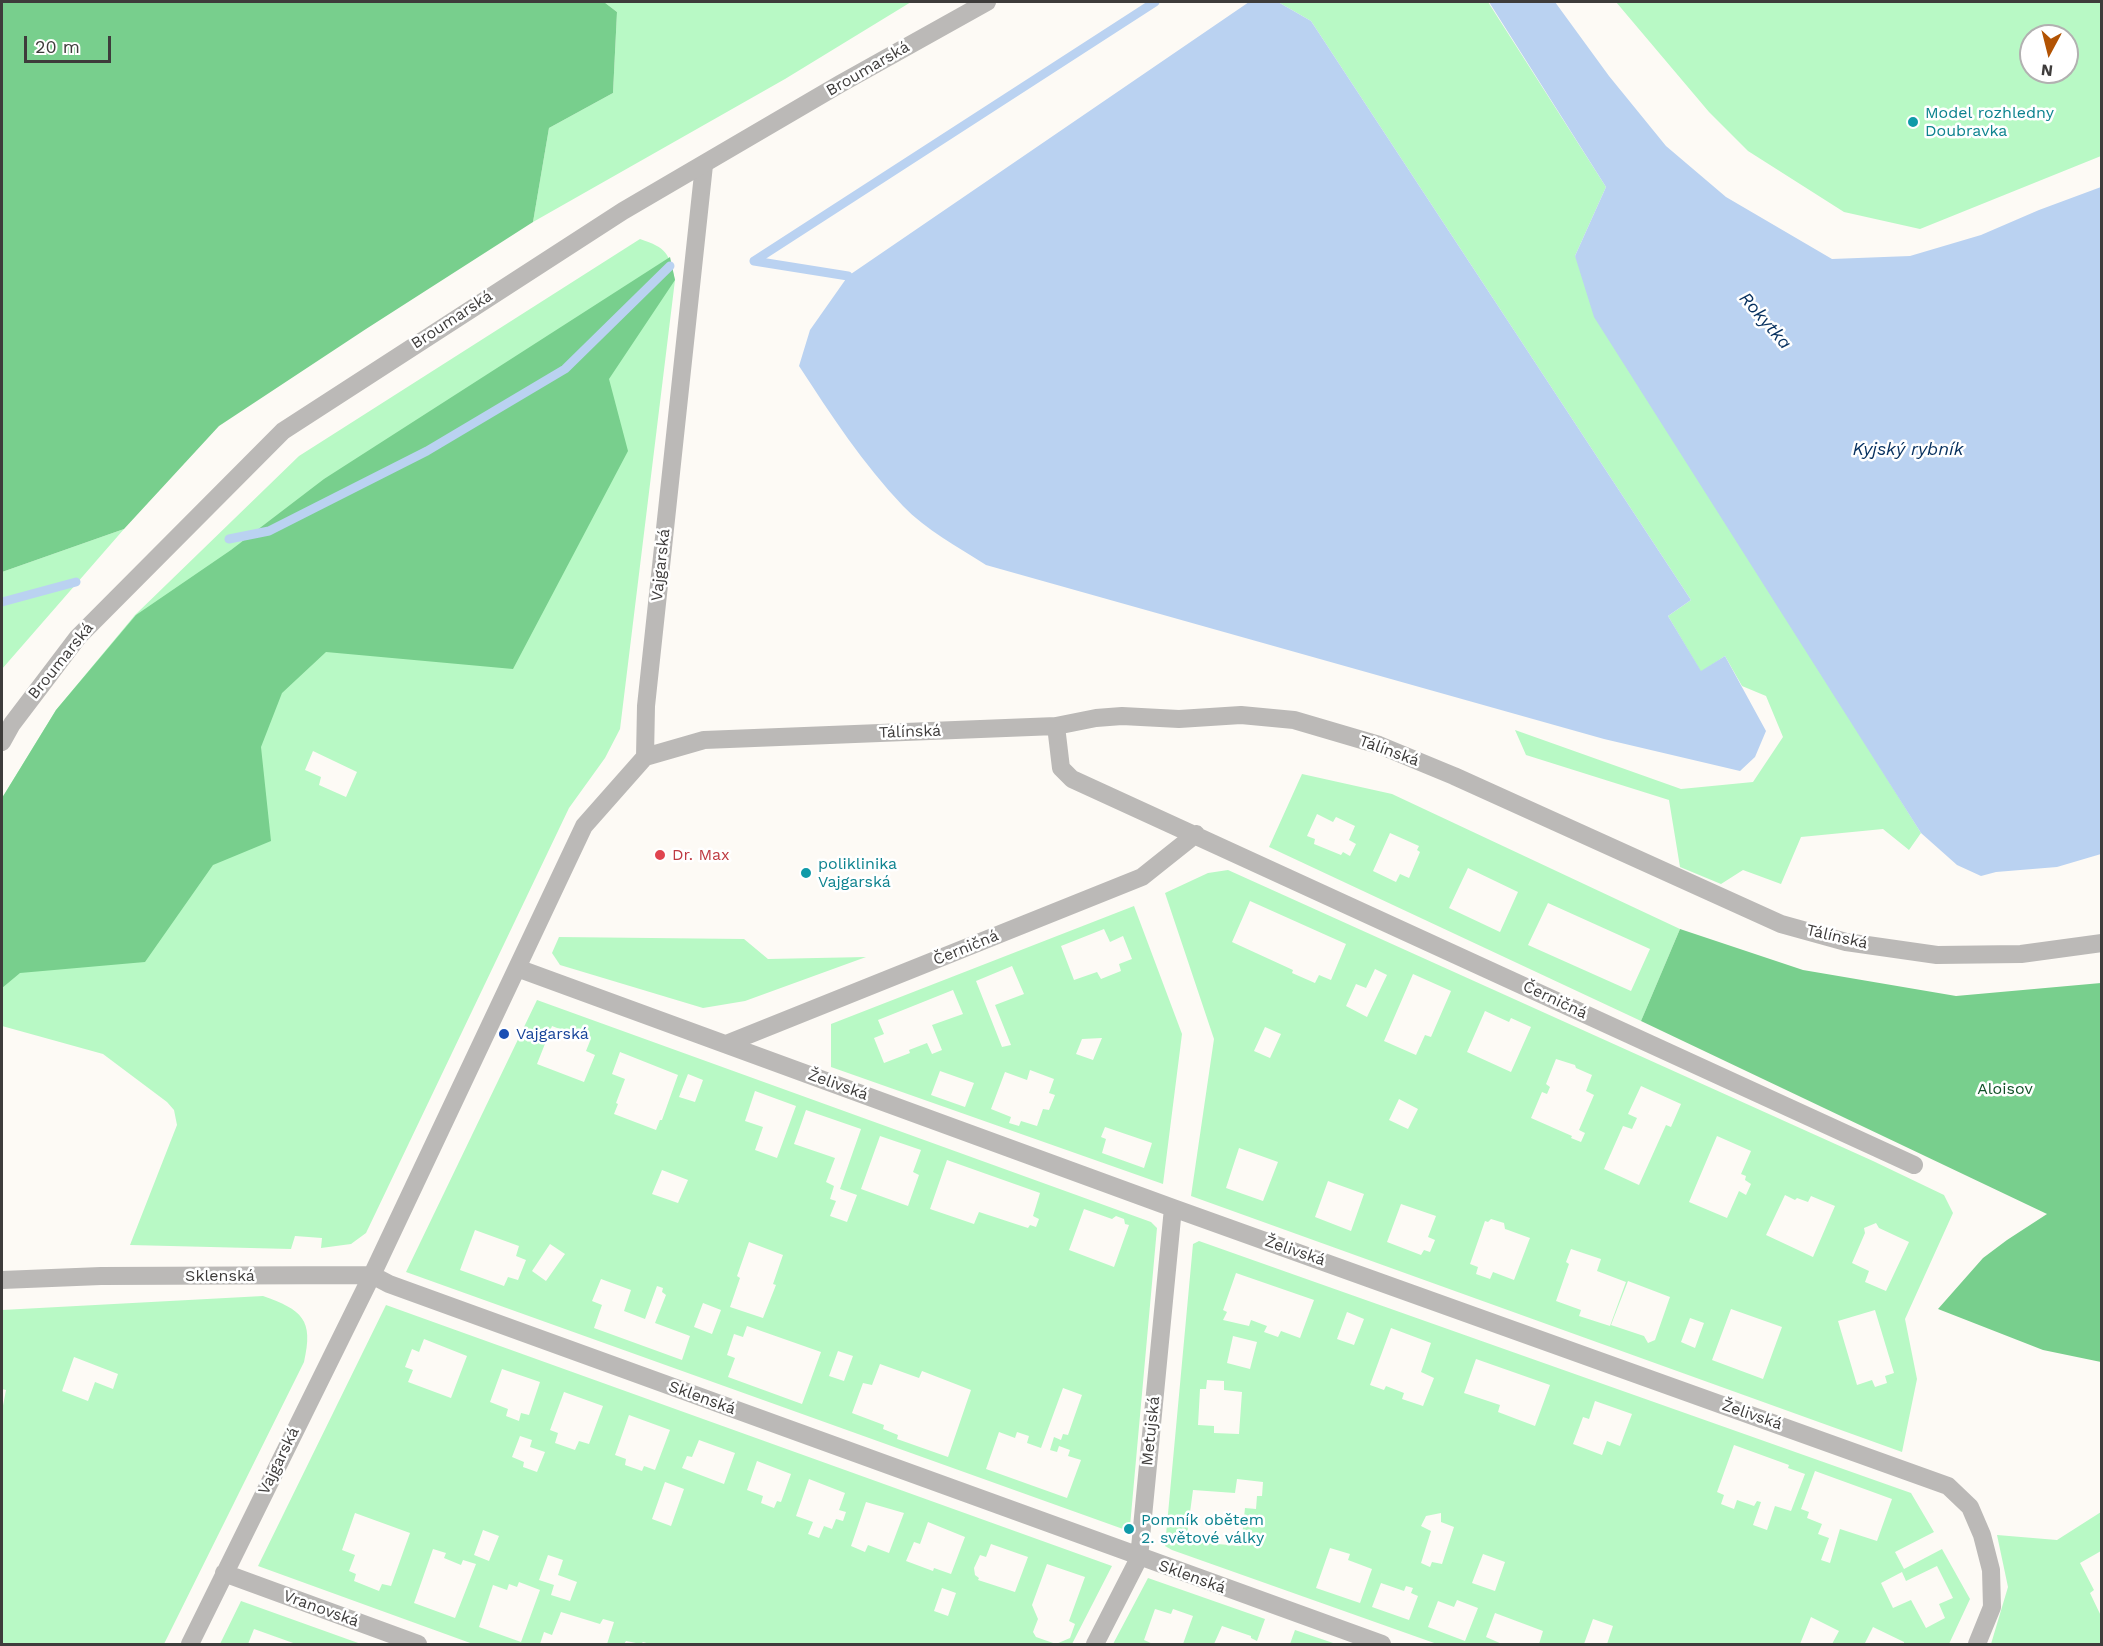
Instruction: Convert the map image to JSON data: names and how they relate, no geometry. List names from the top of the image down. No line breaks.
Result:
{"streets":{"street":["Broumarská","Vajgarská","Tálínská","Černičná","Želivská","Sklenská","Metujská","Vranovská"]},"crossings":[["Broumarská","Vajgarská"],["Vajgarská","Tálínská"],["Vajgarská","Želivská"],["Vajgarská","Sklenská"],["Vajgarská","Vranovská"],["Tálínská","Černičná"],["Černičná","Želivská"],["Želivská","Metujská"],["Sklenská","Metujská"]],"water":["Rokytka","Kyjský rybník"],"parks":["Aloisov"],"places":["Model rozhledny Doubravka","Dr. Max","poliklinika Vajgarská","Vajgarská","Pomník obětem 2. světové války"],"scale_bar":"20 m","north":"bottom"}
